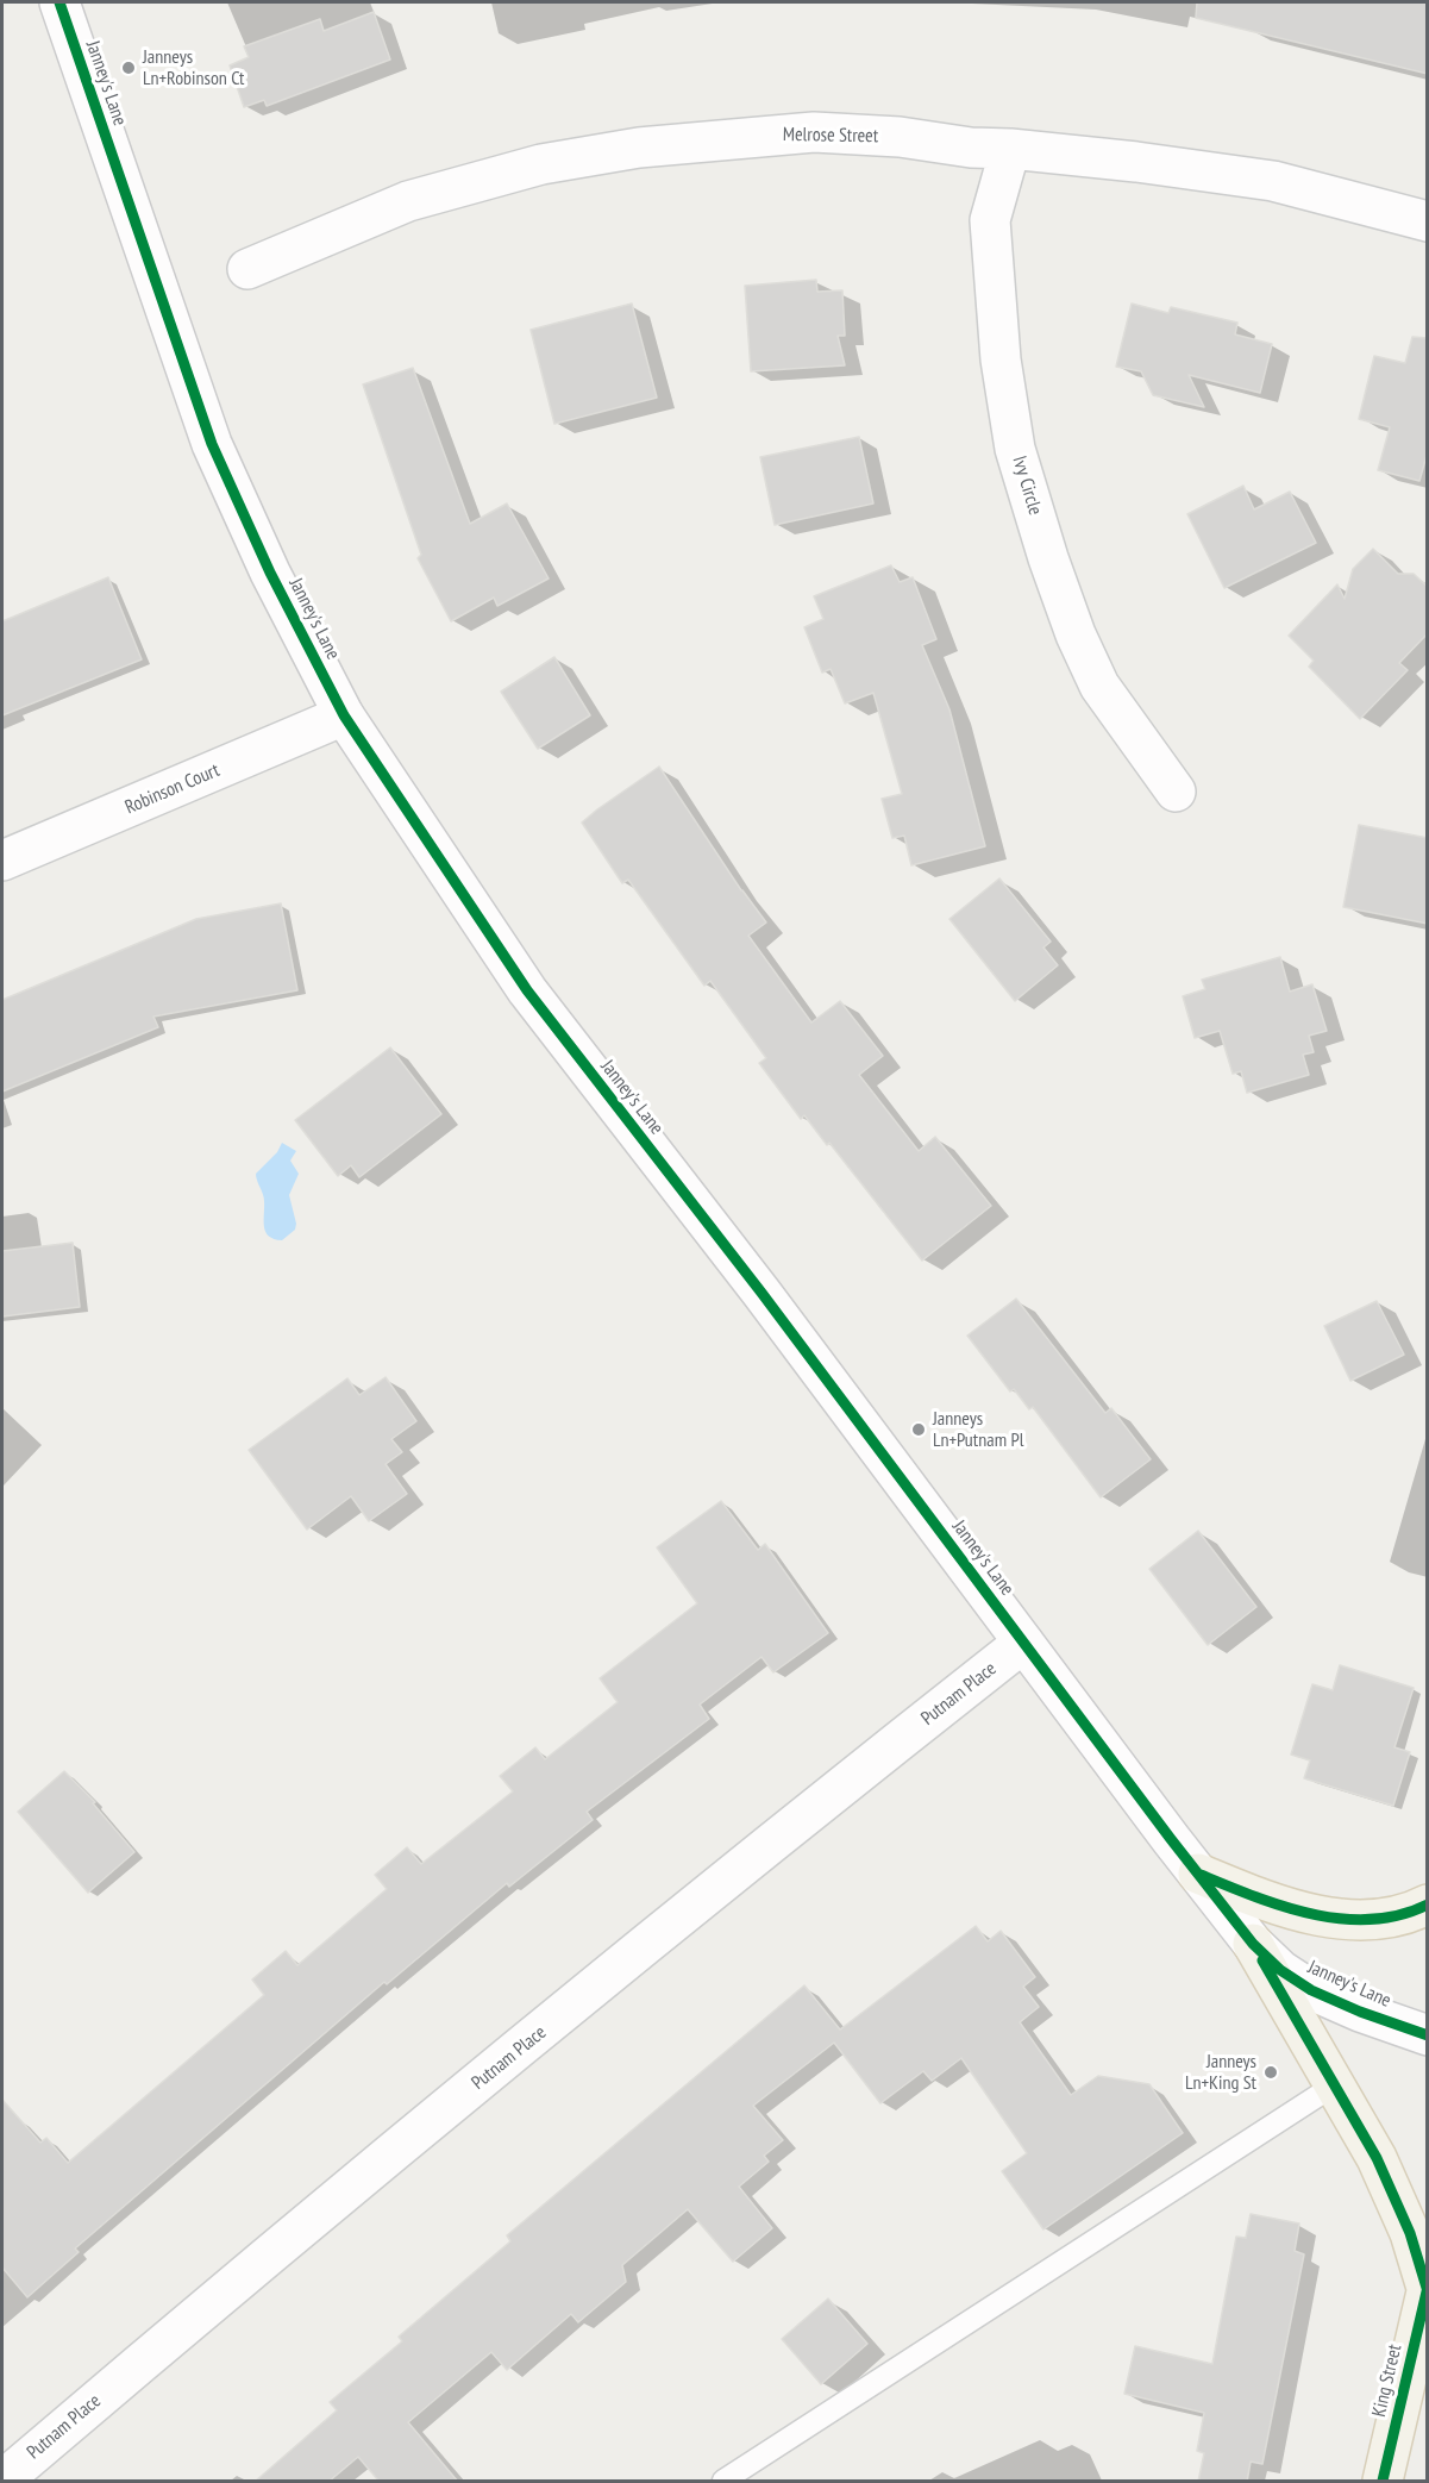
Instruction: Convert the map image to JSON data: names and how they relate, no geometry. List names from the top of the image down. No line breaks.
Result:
{"streets":{"main road":["King Street"],"street":["Janney's Lane","Melrose Street","Ivy Circle","Robinson Court","Putnam Place"]},"crossings":[["Janney's Lane","Robinson Court"],["Janney's Lane","Putnam Place"],["Melrose Street","Ivy Circle"]],"places":["Janneys Ln+Robinson Ct","Janneys Ln+Putnam Pl","Janneys Ln+King St"]}
